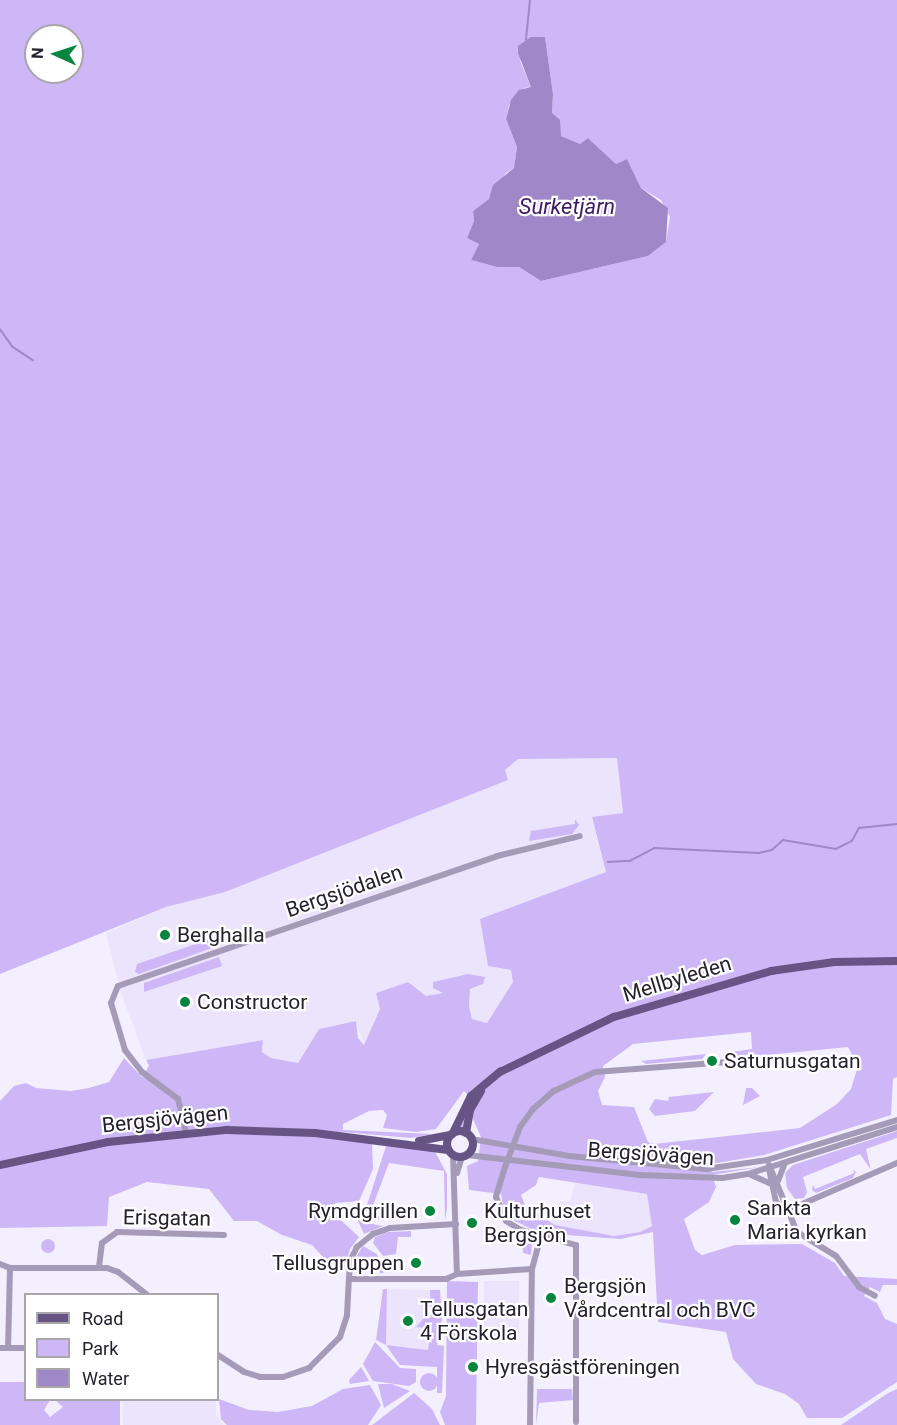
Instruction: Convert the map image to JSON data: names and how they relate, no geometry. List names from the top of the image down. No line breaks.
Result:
{"streets":{"main road":["Mellbyleden","Bergsjövägen"],"street":["Bergsjödalen","Erisgatan"]},"crossings":[["Bergsjödalen","Bergsjövägen"],["Mellbyleden","Bergsjövägen"]],"water":["Surketjärn"],"places":["Berghalla","Constructor","Saturnusgatan","Rymdgrillen","Sankta Maria kyrkan","Kulturhuset Bergsjön","Tellusgruppen","Bergsjön Vårdcentral och BVC","Tellusgatan 4 Förskola","Hyresgästföreningen"],"legend":["Road","Park","Water"],"north":"left"}
